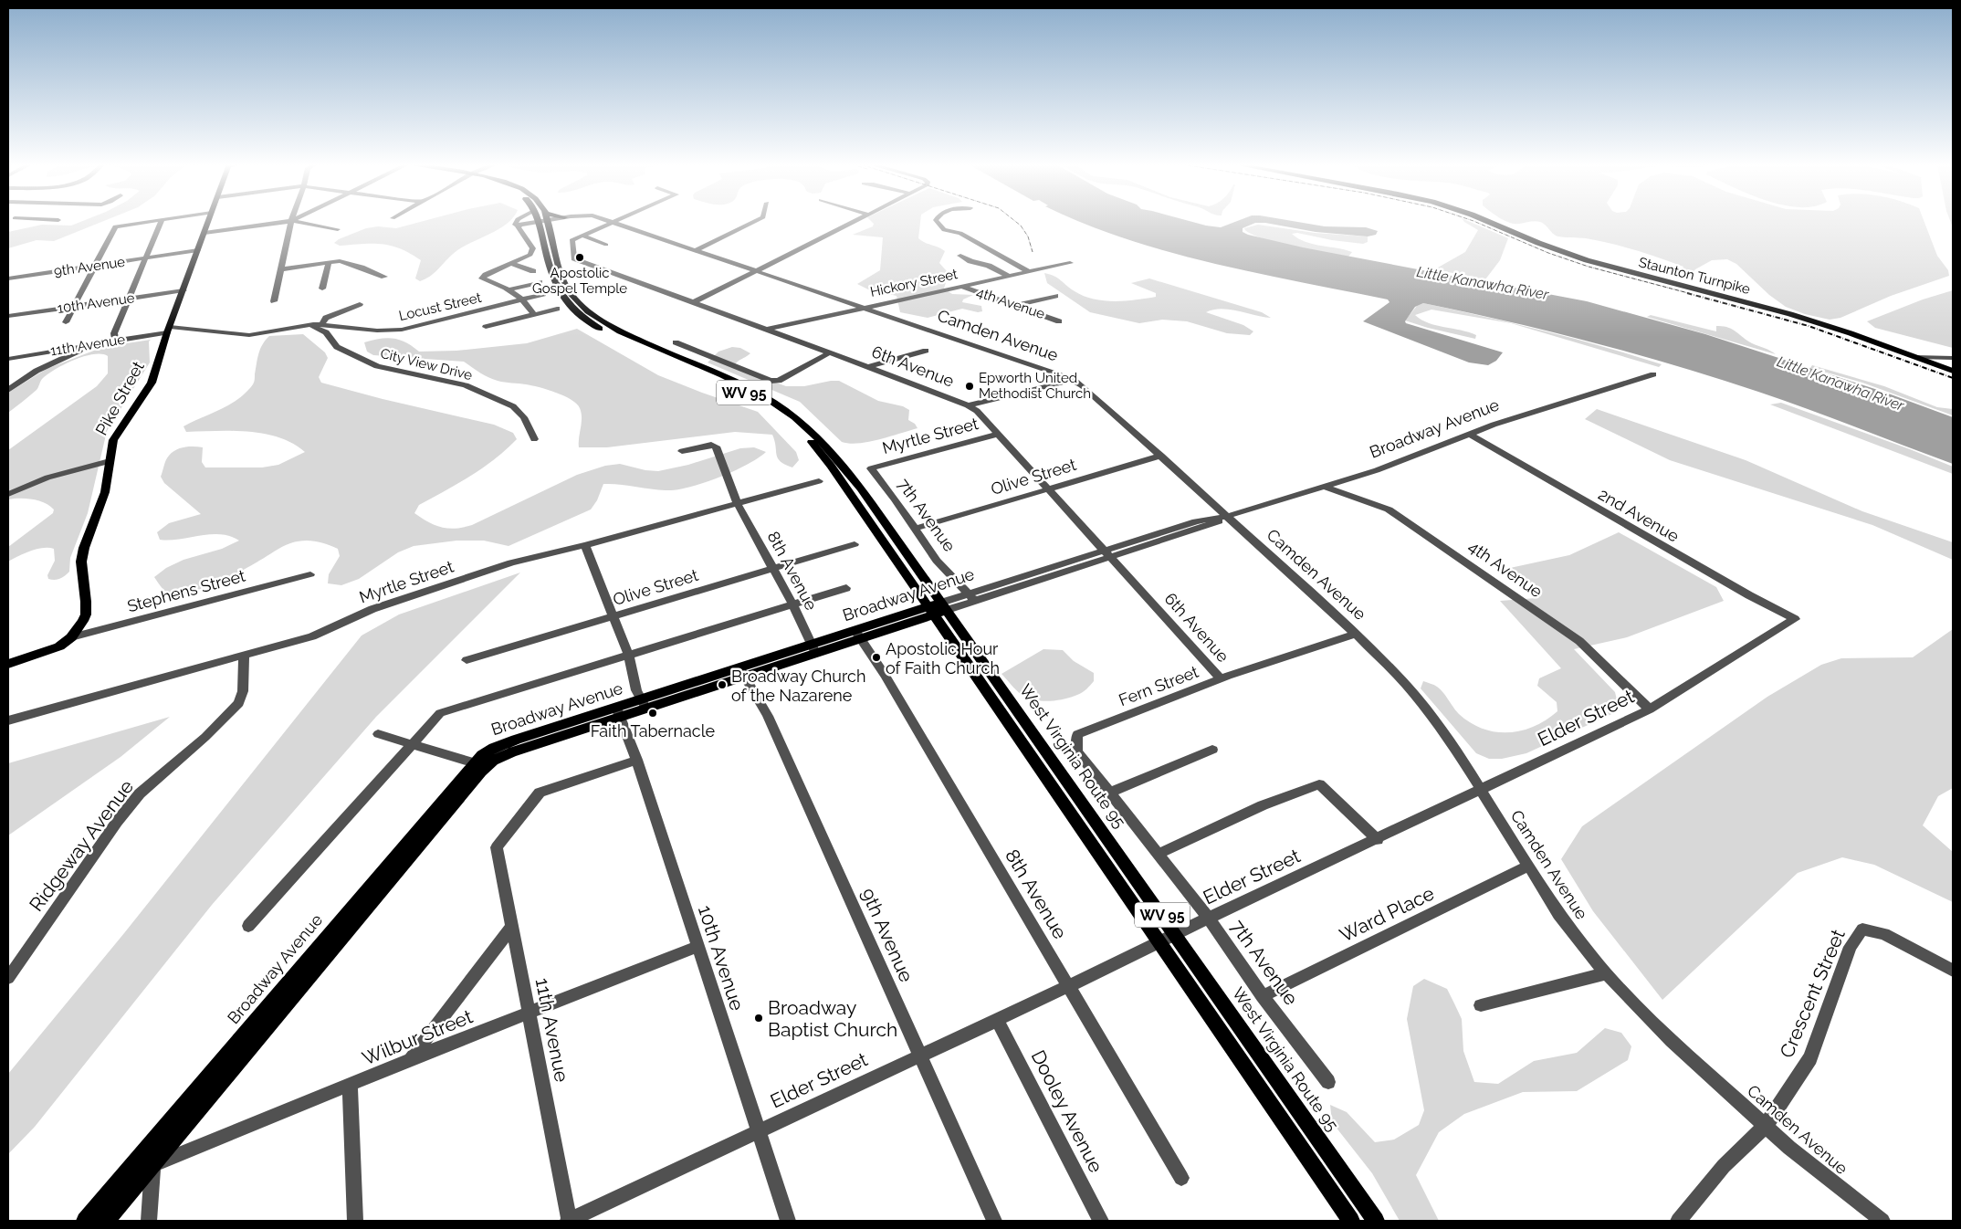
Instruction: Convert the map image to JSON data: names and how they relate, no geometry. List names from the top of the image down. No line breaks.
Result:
{"streets":{"main road":["Staunton Turnpike","WV 95","Pike Street","Broadway Avenue","West Virginia Route 95"],"street":["9th Avenue","Hickory Street","10th Avenue","4th Avenue","Locust Street","Camden Avenue","11th Avenue","City View Drive","6th Avenue","Myrtle Street","Olive Street","7th Avenue","2nd Avenue","8th Avenue","Stephens Street","Fern Street","Elder Street","Ridgeway Avenue","Ward Place","Crescent Street","Wilbur Street","Dooley Avenue"]},"crossings":[["9th Avenue","Pike Street"],["9th Avenue","Broadway Avenue"],["9th Avenue","Elder Street"],["Hickory Street","4th Avenue"],["Hickory Street","Camden Avenue"],["Hickory Street","6th Avenue"],["10th Avenue","11th Avenue"],["10th Avenue","Pike Street"],["10th Avenue","Broadway Avenue"],["10th Avenue","Elder Street"],["10th Avenue","Wilbur Street"],["4th Avenue","Broadway Avenue"],["4th Avenue","Elder Street"],["Locust Street","11th Avenue"],["Camden Avenue","Broadway Avenue"],["Camden Avenue","Myrtle Street"],["Camden Avenue","Olive Street"],["Camden Avenue","Fern Street"],["Camden Avenue","Elder Street"],["Camden Avenue","Ward Place"],["Camden Avenue","Crescent Street"],["11th Avenue","City View Drive"],["11th Avenue","Pike Street"],["11th Avenue","Elder Street"],["11th Avenue","Wilbur Street"],["6th Avenue","Broadway Avenue"],["6th Avenue","Myrtle Street"],["6th Avenue","Olive Street"],["6th Avenue","Fern Street"],["Pike Street","Stephens Street"],["Broadway Avenue","7th Avenue"],["Broadway Avenue","2nd Avenue"],["Broadway Avenue","8th Avenue"],["Broadway Avenue","West Virginia Route 95"],["Broadway Avenue","Wilbur Street"],["Myrtle Street","7th Avenue"],["Myrtle Street","8th Avenue"],["Myrtle Street","Ridgeway Avenue"],["Olive Street","7th Avenue"],["Olive Street","8th Avenue"],["7th Avenue","Fern Street"],["7th Avenue","Elder Street"],["7th Avenue","Ward Place"],["2nd Avenue","Elder Street"],["8th Avenue","Elder Street"],["Elder Street","West Virginia Route 95"],["Elder Street","Dooley Avenue"]],"water":["Little Kanawha River"],"places":["Apostolic Gospel Temple","Epworth United Methodist Church","Apostolic Hour of Faith Church","Broadway Church of the Nazarene","Faith Tabernacle","Broadway Baptist Church"]}
